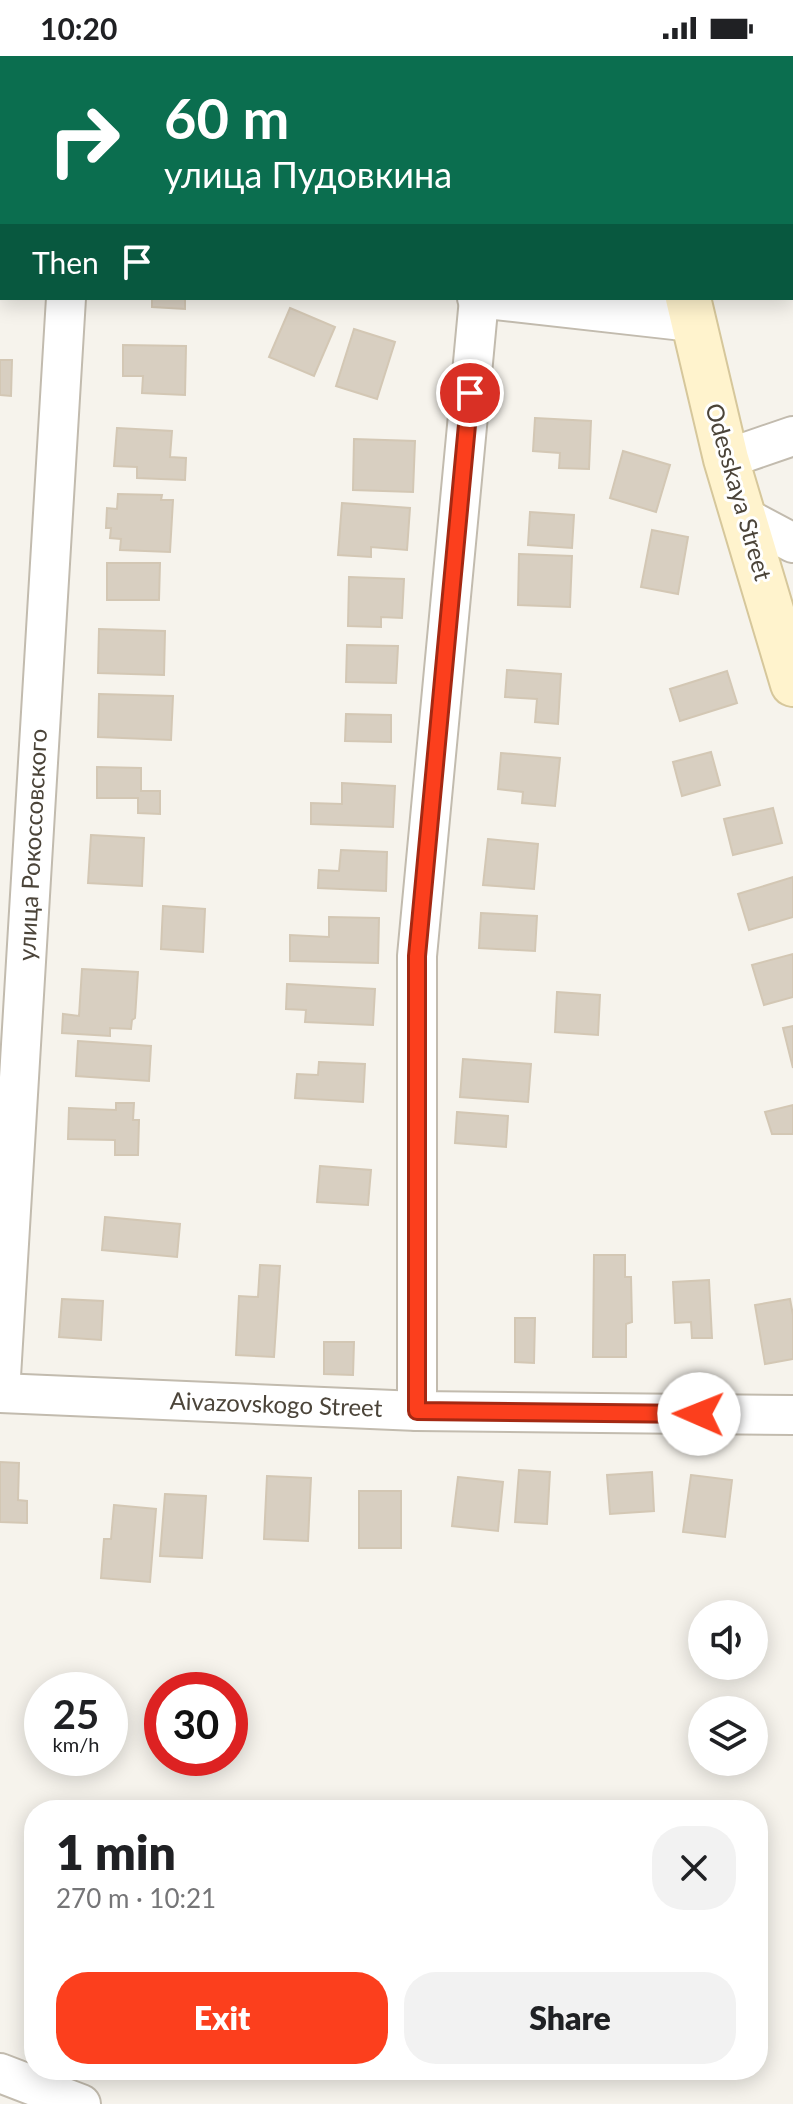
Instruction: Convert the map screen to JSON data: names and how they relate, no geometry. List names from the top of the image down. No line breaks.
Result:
{"streets":{"main road":["Odesskaya Street"],"street":["улица Рокоссовского","Aivazovskogo Street"]},"crossings":[["улица Рокоссовского","Aivazovskogo Street"]],"page":{"status":"10:20","turn":["60 m","улица Пудовкина"],"then":"Then","speed":"25 km/h","limit":"30","heading":["1 min","270 m · 10:21"],"buttons":["Exit","Share"]}}
